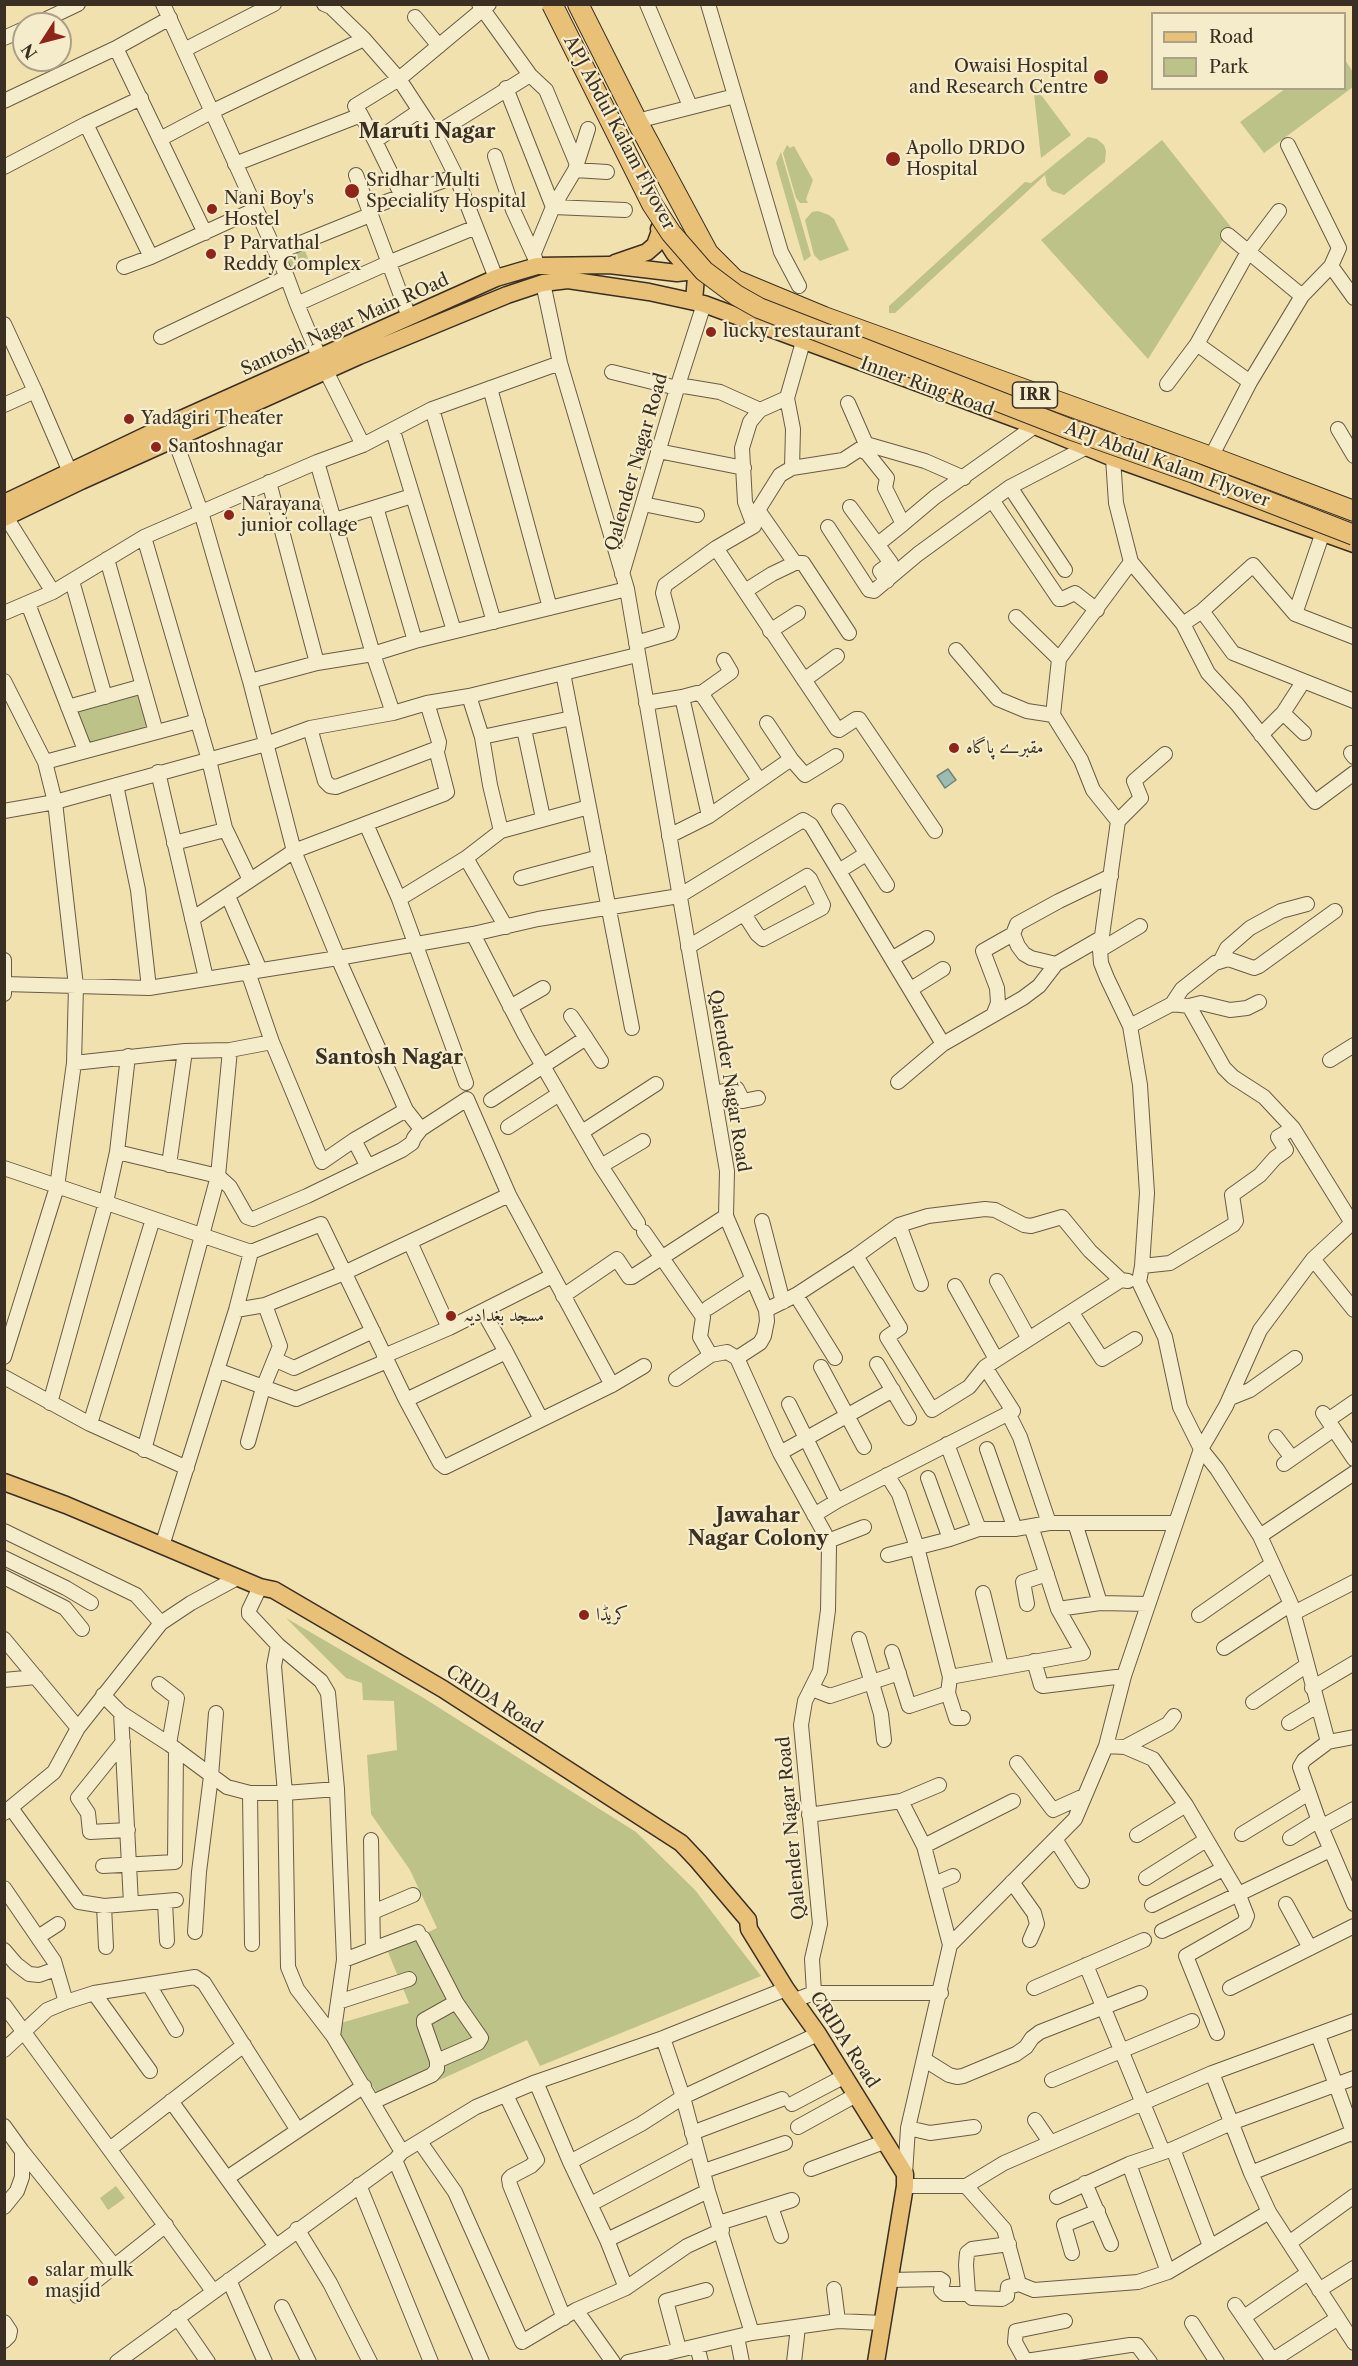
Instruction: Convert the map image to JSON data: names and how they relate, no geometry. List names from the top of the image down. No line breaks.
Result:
{"streets":{"highway":["APJ Abdul Kalam Flyover","Inner Ring Road","IRR"],"main road":["Santosh Nagar Main ROad","CRIDA Road"],"street":["Qalender Nagar Road"]},"crossings":[["Santosh Nagar Main ROad","Inner Ring Road"],["Santosh Nagar Main ROad","Qalender Nagar Road"],["Inner Ring Road","Qalender Nagar Road"]],"districts":["Maruti Nagar","Santosh Nagar","Jawahar Nagar Colony"],"places":["Owaisi Hospital and Research Centre","Apollo DRDO Hospital","Sridhar Multi Speciality Hospital","Nani Boy's Hostel","P Parvathal Reddy Complex","lucky restaurant","Yadagiri Theater","Santoshnagar","Narayana junior collage","مقبرے پاگاہ","مسجد بغدادیہ","کریڈا","salar mulk masjid"],"legend":["Road","Park"],"north":"bottom left"}
